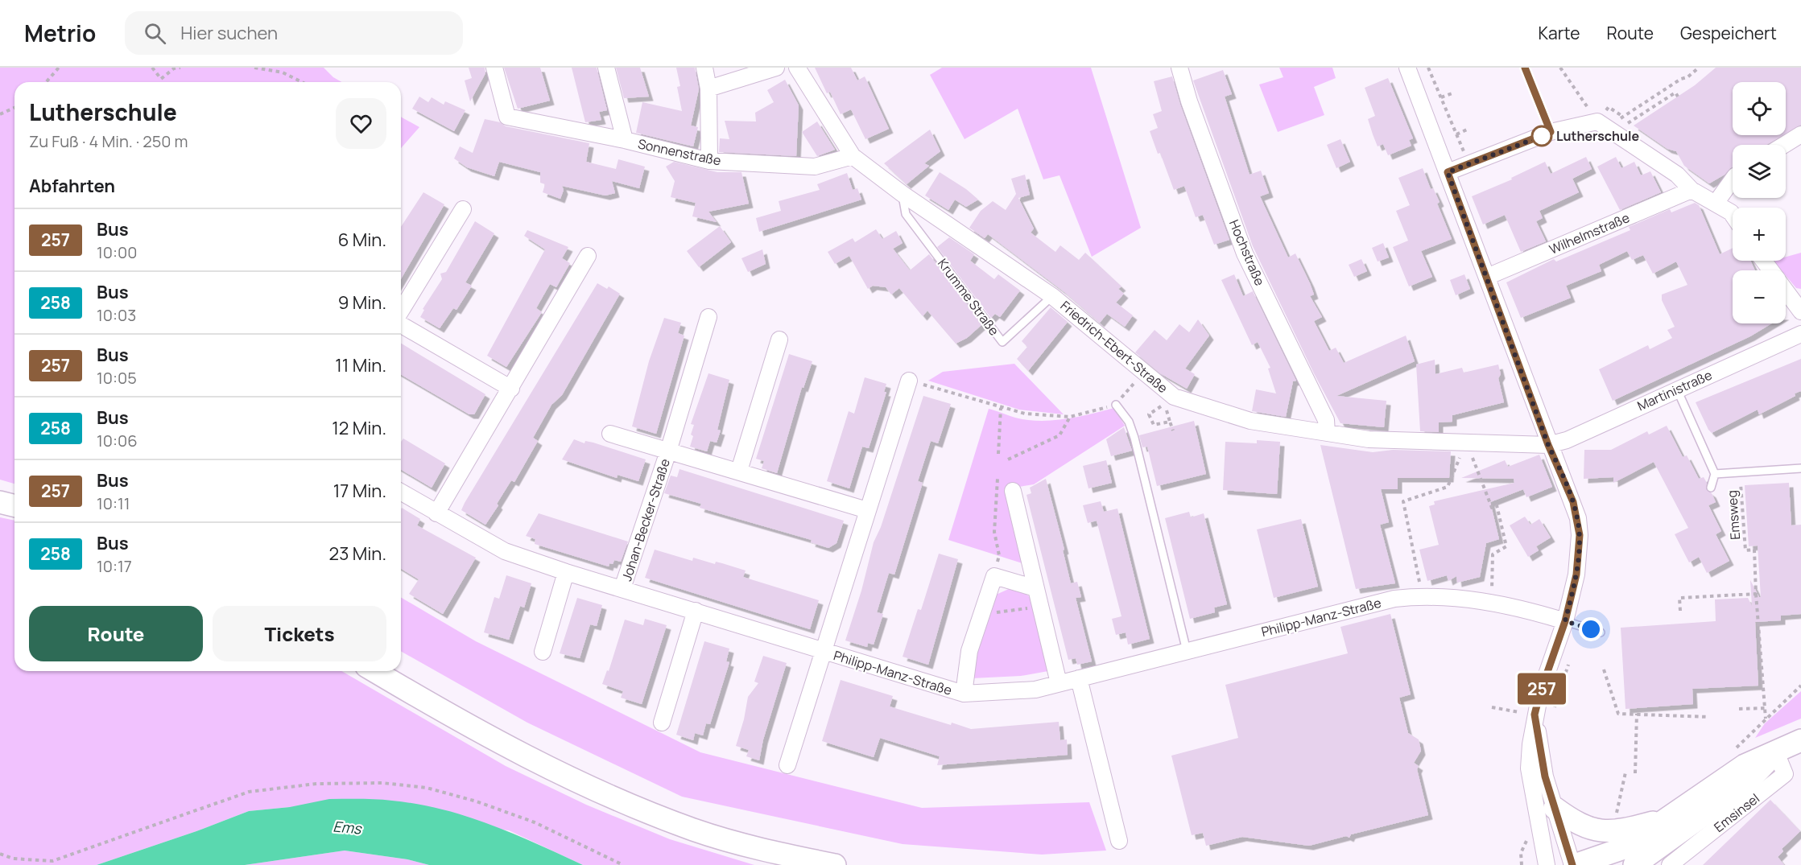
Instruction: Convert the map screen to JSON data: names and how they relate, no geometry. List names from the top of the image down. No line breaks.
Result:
{"streets":{"street":["Sonnenstraße","Wilhelmstraße","Hochstraße","Friedrich-Ebert-Straße","Martinistraße","Johan-Becker-Straße","Philipp-Manz-Straße","Emsinsel"],"lane":["Krumme Straße"],"path":["Emsweg"]},"crossings":[["Sonnenstraße","Friedrich-Ebert-Straße"],["Hochstraße","Friedrich-Ebert-Straße"],["Krumme Straße","Friedrich-Ebert-Straße"],["Friedrich-Ebert-Straße","Martinistraße"],["Johan-Becker-Straße","Philipp-Manz-Straße"]],"water":["Ems"],"places":["Lutherschule"],"lines":["bus line 257"],"page":{"header":"Metrio","search":"Hier suchen","nav":["Karte","Route","Gespeichert"],"on_map":"257","map_buttons":["+","−"],"heading":[["Lutherschule","Zu Fuß · 4 Min. · 250 m"],"Abfahrten"],"list":[{"mark":"257","name":"Bus","note":"10:00","value":"6 Min."},{"mark":"258","name":"Bus","note":"10:03","value":"9 Min."},{"mark":"257","name":"Bus","note":"10:05","value":"11 Min."},{"mark":"258","name":"Bus","note":"10:06","value":"12 Min."},{"mark":"257","name":"Bus","note":"10:11","value":"17 Min."},{"mark":"258","name":"Bus","note":"10:17","value":"23 Min."}],"buttons":["Route","Tickets"]}}
